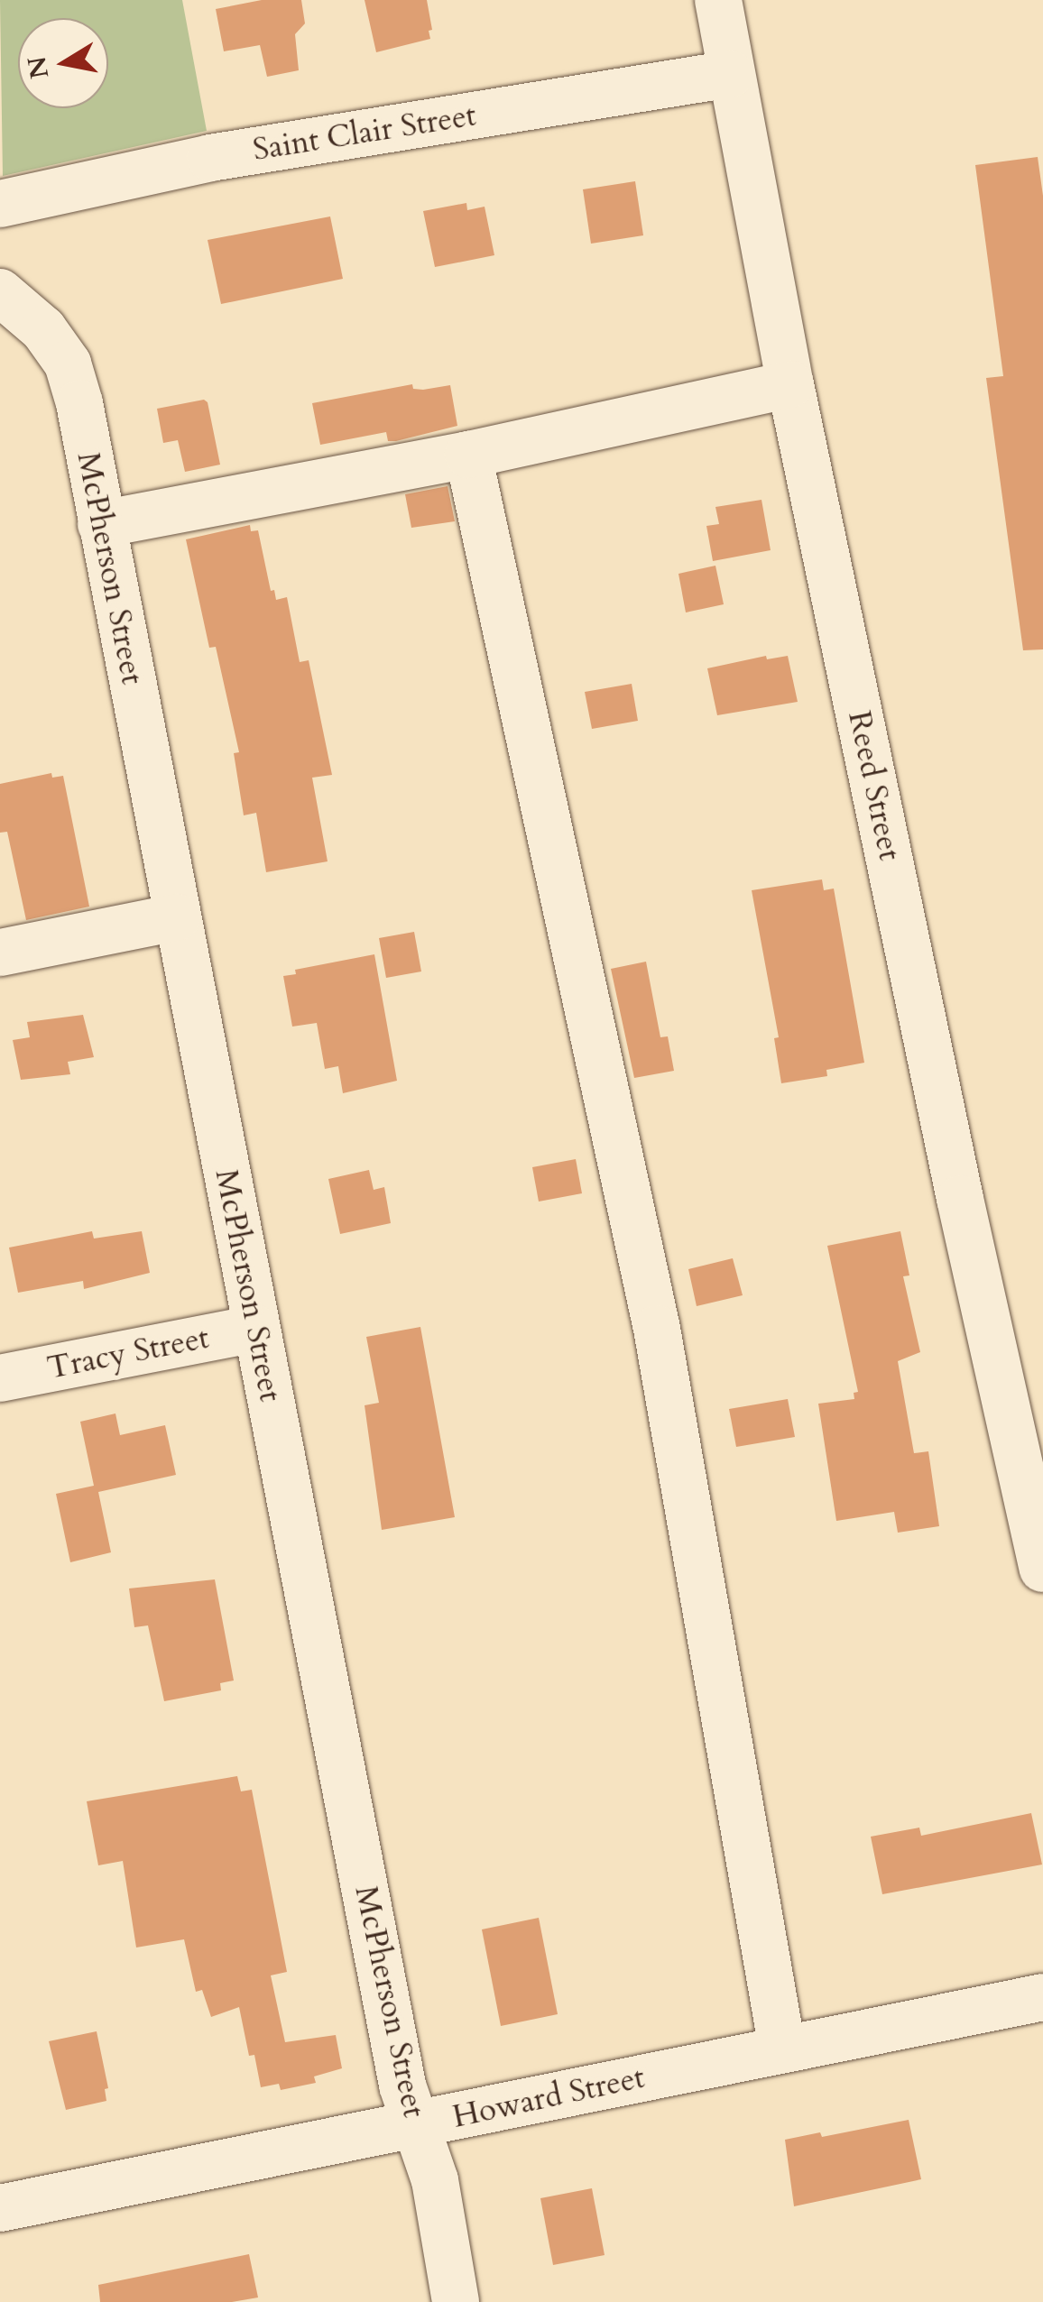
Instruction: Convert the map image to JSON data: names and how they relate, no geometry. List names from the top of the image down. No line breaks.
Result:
{"streets":{"street":["Saint Clair Street","McPherson Street","Reed Street","Tracy Street","Howard Street"]},"crossings":[["Saint Clair Street","Reed Street"],["McPherson Street","Tracy Street"],["McPherson Street","Howard Street"]],"north":"left"}
